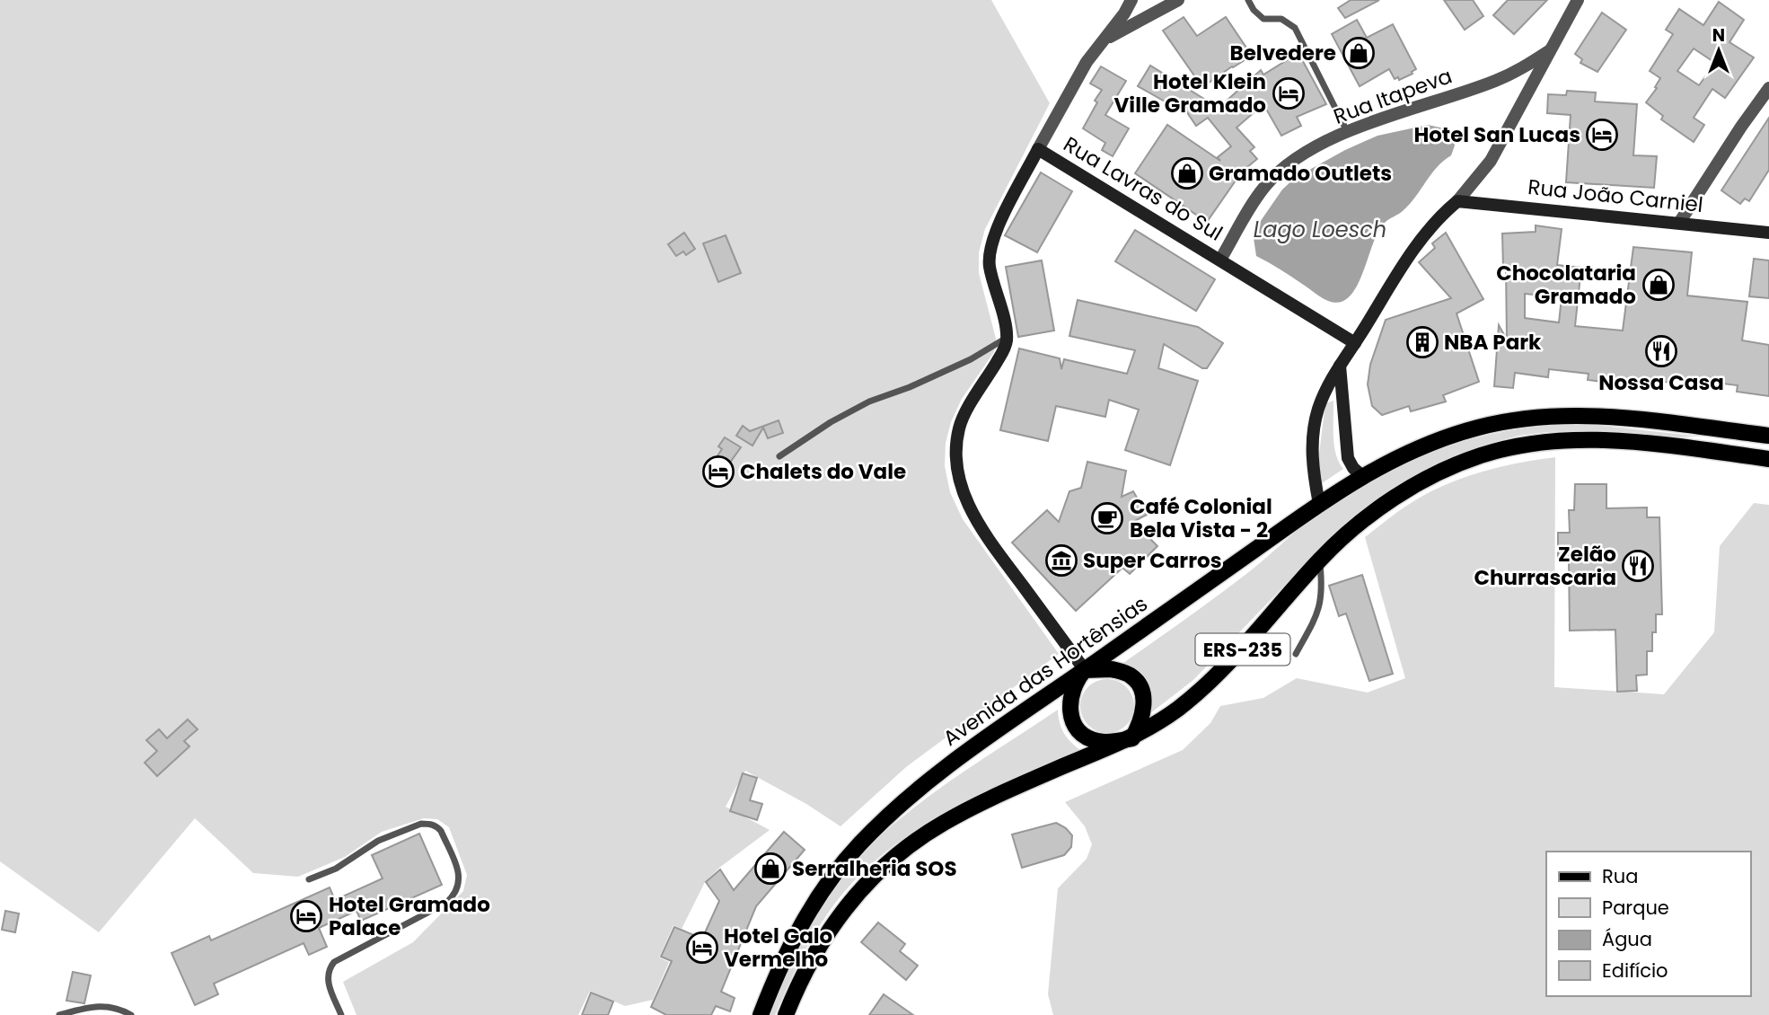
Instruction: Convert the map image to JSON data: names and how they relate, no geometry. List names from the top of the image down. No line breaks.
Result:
{"streets":{"main road":["ERS-235","Avenida das Hortênsias"],"street":["Rua Itapeva","Rua Lavras do Sul","Rua João Carniel"]},"crossings":[["Rua Itapeva","Rua Lavras do Sul"],["ERS-235","Avenida das Hortênsias"]],"water":["Lago Loesch"],"places":{"shop":["Belvedere","Gramado Outlets","Chocolataria Gramado","Serralheria SOS"],"hotel":["Hotel Klein Ville Gramado","Hotel San Lucas","Chalets do Vale","Hotel Gramado Palace","Hotel Galo Vermelho"],"building":["NBA Park"],"restaurant":["Nossa Casa","Zelão Churrascaria"],"cafe":["Café Colonial Bela Vista - 2"],"museum":["Super Carros"]},"legend":["Rua","Parque","Água","Edifício"],"north":"top"}
